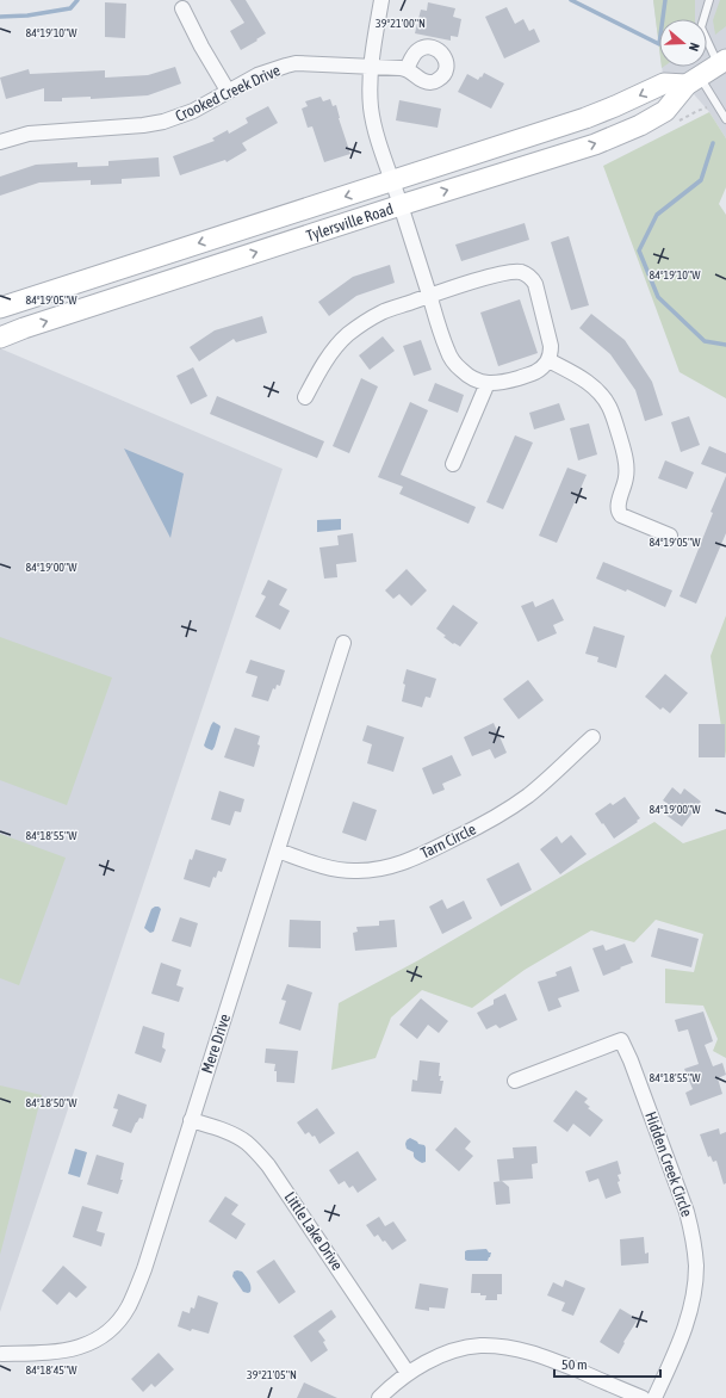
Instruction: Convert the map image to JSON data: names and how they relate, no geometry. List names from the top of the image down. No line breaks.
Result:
{"streets":{"main road":["Tylersville Road"],"street":["Crooked Creek Drive","Tarn Circle","Mere Drive","Hidden Creek Circle","Little Lake Drive"]},"crossings":[["Tarn Circle","Mere Drive"],["Mere Drive","Little Lake Drive"]],"scale_bar":"50 m","north":"right","coordinates":["39°21'00\"N","84°19'10\"W","84°19'05\"W","84°19'00\"W","84°18'55\"W","84°18'50\"W","84°18'45\"W","39°21'05\"N"]}
